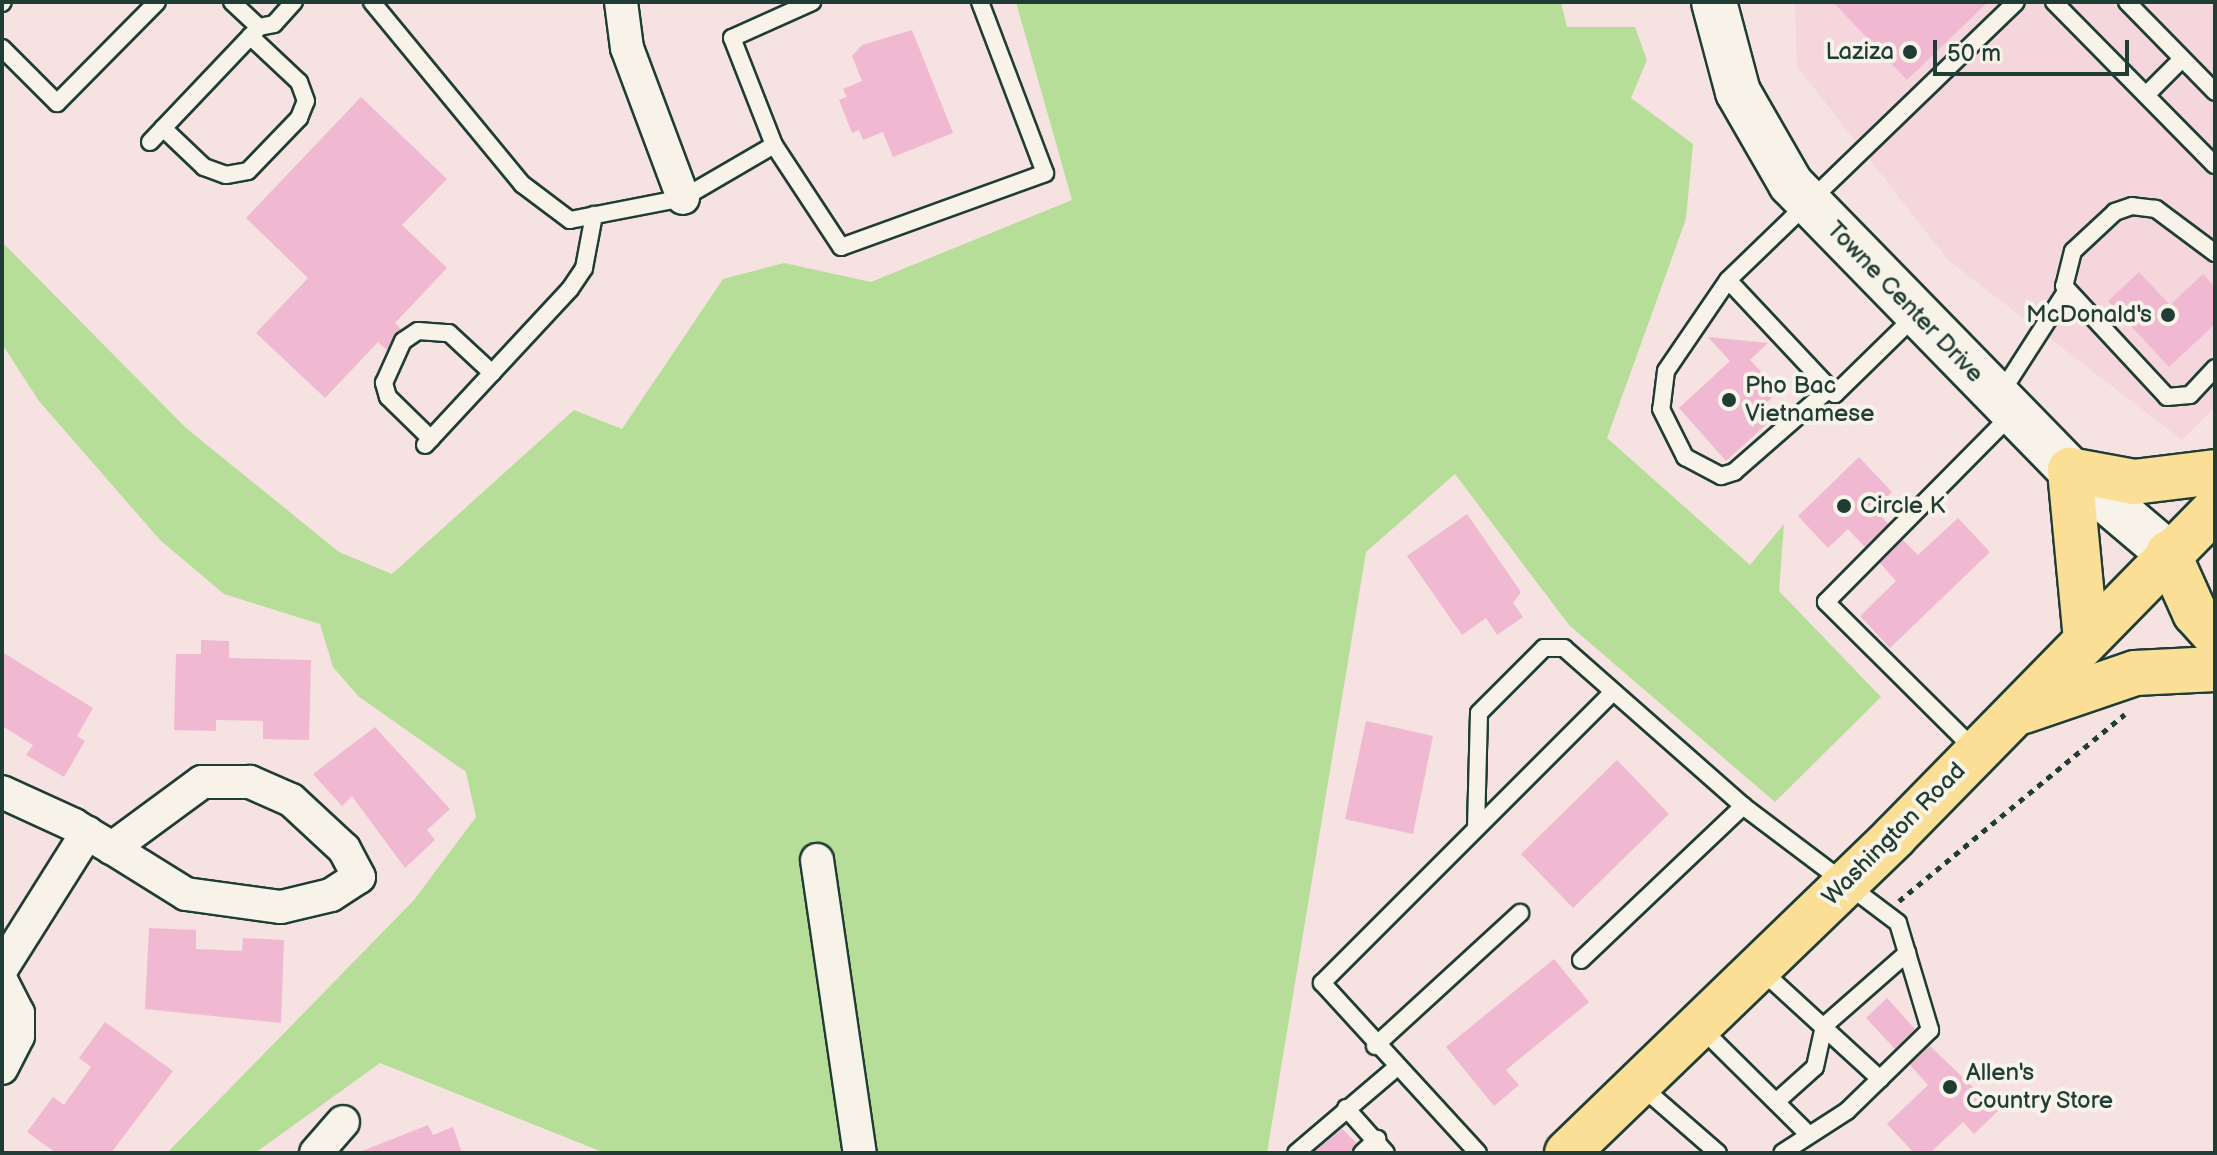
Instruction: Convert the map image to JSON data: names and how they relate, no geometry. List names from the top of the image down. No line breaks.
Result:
{"streets":{"main road":["Towne Center Drive","Washington Road"]},"crossings":[["Towne Center Drive","Washington Road"]],"places":["Laziza","McDonald's","Pho Bac Vietnamese","Circle K","Allen's Country Store"],"scale_bar":"50 m"}
